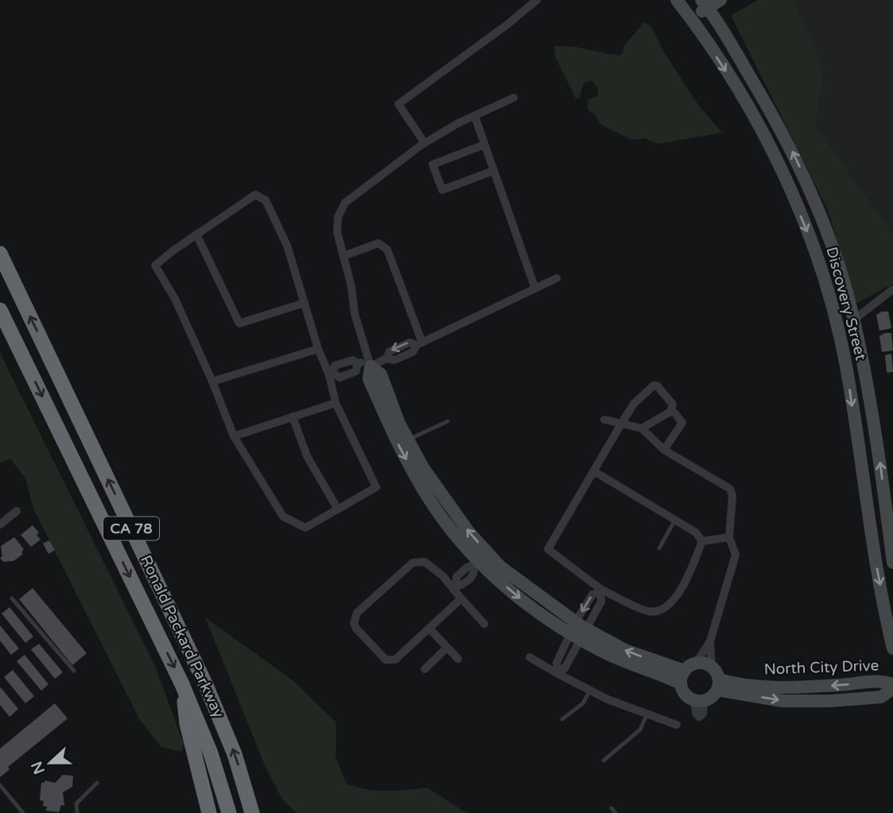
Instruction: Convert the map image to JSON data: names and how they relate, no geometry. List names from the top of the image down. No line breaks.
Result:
{"streets":{"highway":["CA 78","Ronald Packard Parkway"],"street":["Discovery Street","North City Drive"]},"north":"left"}
